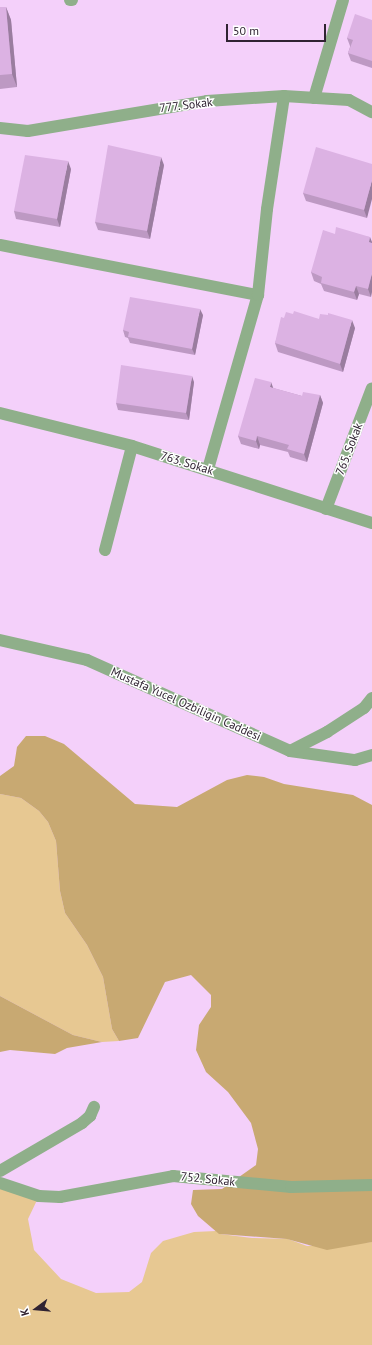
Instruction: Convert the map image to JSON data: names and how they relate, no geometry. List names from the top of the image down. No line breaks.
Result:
{"streets":{"street":["777. Sokak","765. Sokak","763. Sokak","Mustafa Yucel Ozbiligin Caddesi","752. Sokak"]},"crossings":[["765. Sokak","763. Sokak"]],"scale_bar":"50 m","north":"left"}
